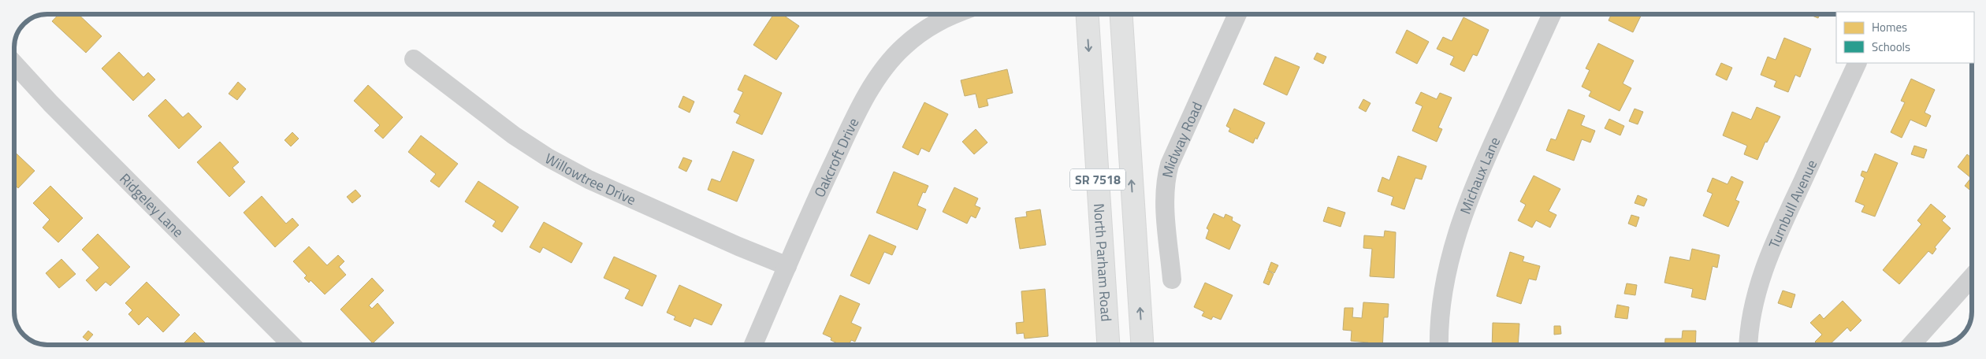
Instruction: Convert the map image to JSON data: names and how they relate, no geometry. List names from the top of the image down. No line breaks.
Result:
{"streets":{"highway":["SR 7518","North Parham Road"],"street":["Midway Road","Oakcroft Drive","Michaux Lane","Willowtree Drive","Turnbull Avenue","Ridgeley Lane"]},"crossings":[["Oakcroft Drive","Willowtree Drive"]],"legend":["Homes","Schools"]}
